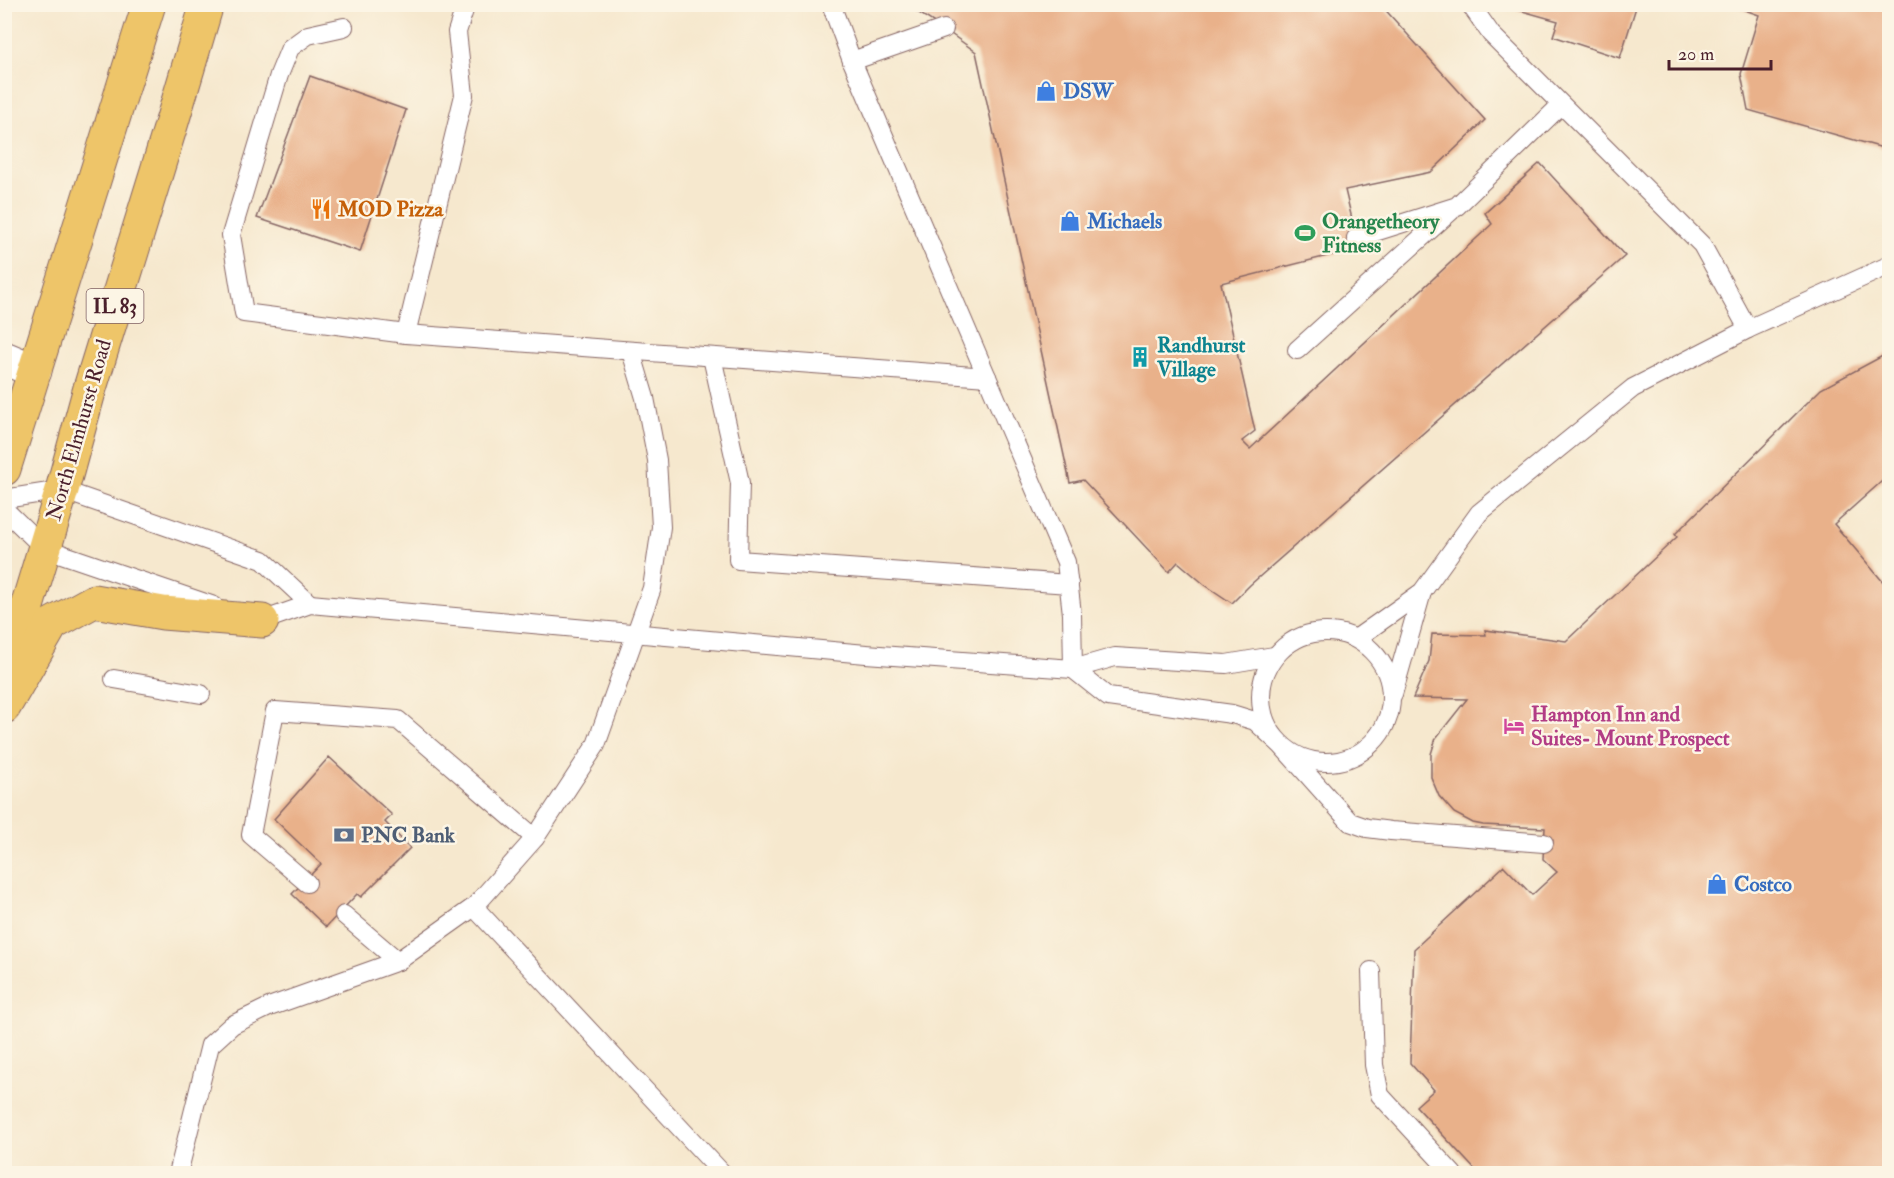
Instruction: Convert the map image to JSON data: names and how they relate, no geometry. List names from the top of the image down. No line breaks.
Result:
{"streets":{"main road":["IL 83","North Elmhurst Road"]},"places":{"shop":["DSW","Michaels","Costco"],"restaurant":["MOD Pizza"],"sports":["Orangetheory Fitness"],"building":["Randhurst Village"],"hotel":["Hampton Inn and Suites- Mount Prospect"],"bank":["PNC Bank"]},"scale_bar":"20 m"}
